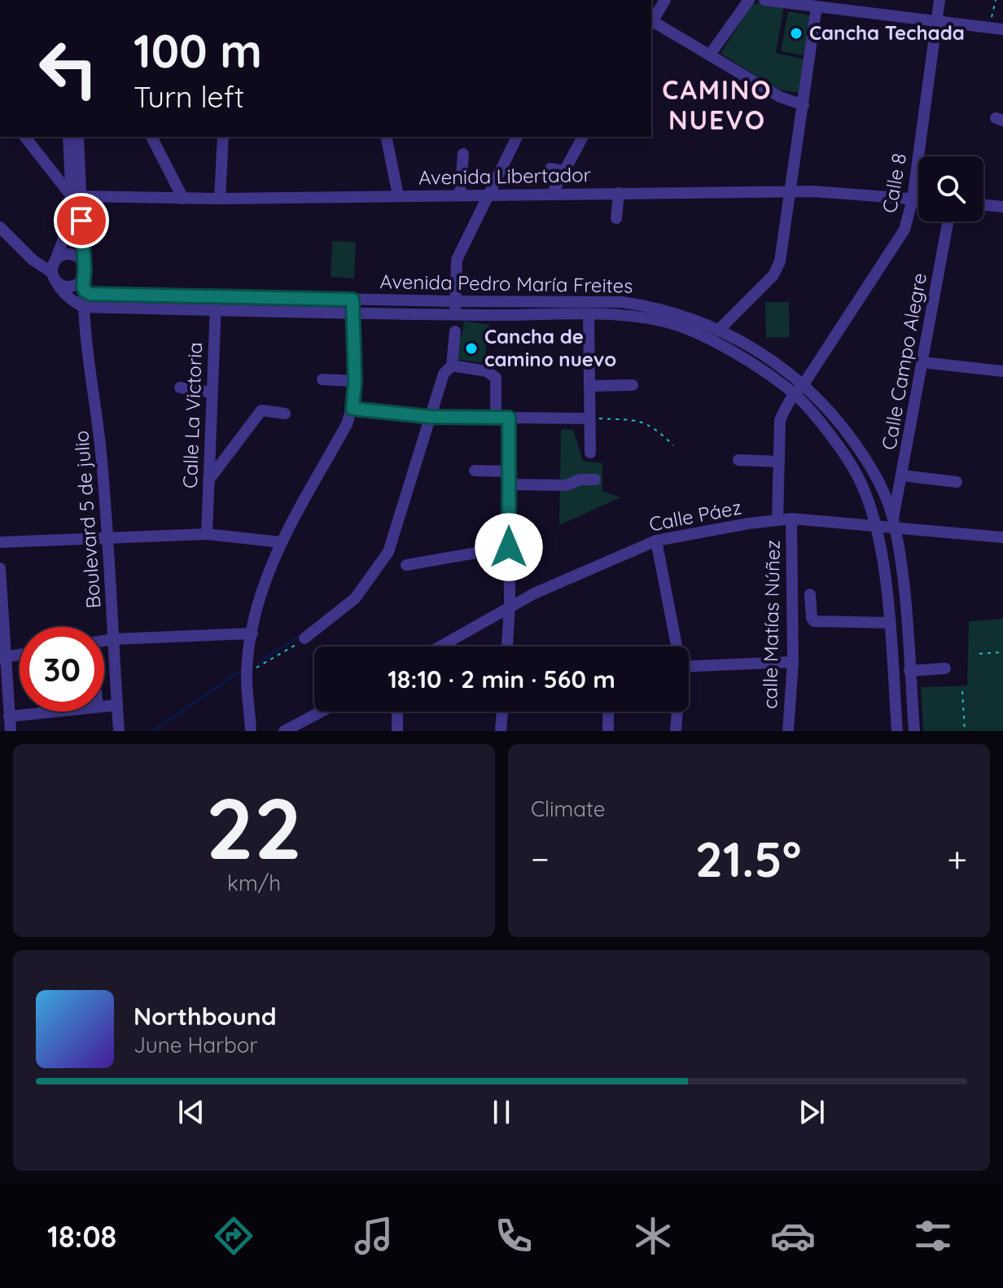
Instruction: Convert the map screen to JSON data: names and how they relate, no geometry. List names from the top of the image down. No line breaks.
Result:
{"streets":{"street":["Avenida Libertador","Calle 8","Avenida Pedro María Freites","Calle Campo Alegre","Calle La Victoria","Calle Páez","Boulevard 5 de julio","calle Matías Núñez"]},"crossings":[["Avenida Libertador","Calle 8"],["Avenida Libertador","Boulevard 5 de julio"],["Calle 8","Avenida Pedro María Freites"],["Calle 8","calle Matías Núñez"],["Avenida Pedro María Freites","Calle Campo Alegre"],["Avenida Pedro María Freites","Calle La Victoria"],["Avenida Pedro María Freites","Calle Páez"],["Avenida Pedro María Freites","Boulevard 5 de julio"],["Avenida Pedro María Freites","calle Matías Núñez"],["Calle Campo Alegre","Calle Páez"],["Calle Páez","calle Matías Núñez"]],"districts":["CAMINO NUEVO"],"places":["Cancha Techada","Cancha de camino nuevo"],"page":{"turn":["100 m","Turn left"],"limit":"30","trip":"18:10 · 2 min · 560 m","tile":[["22","km/h"],"Climate"],"heat":["−","21.5°","+"],"song":["Northbound","June Harbor"],"tabs":"18:08"}}
